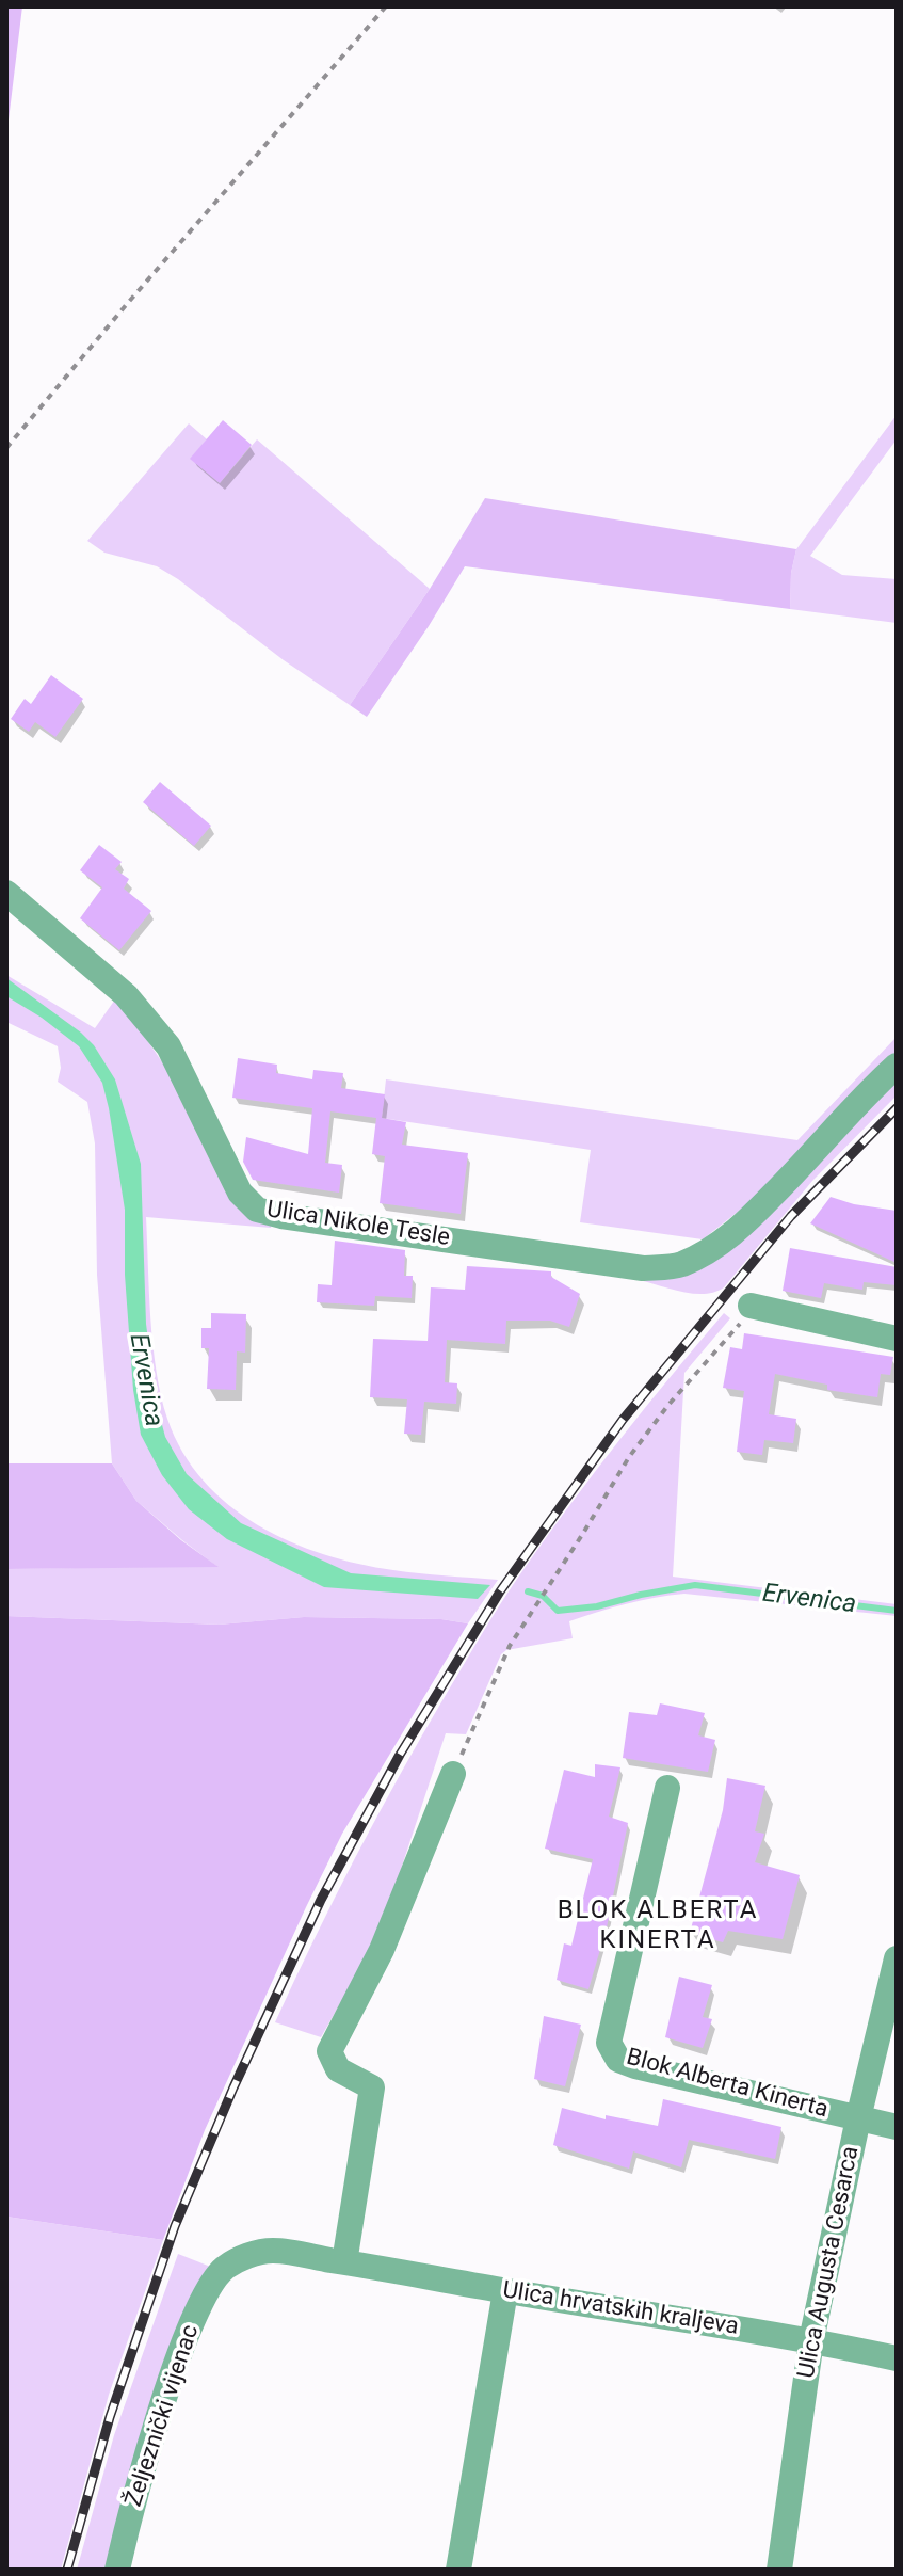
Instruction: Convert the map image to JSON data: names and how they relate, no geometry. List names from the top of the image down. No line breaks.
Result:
{"streets":{"street":["Ulica Nikole Tesle","Blok Alberta Kinerta","Ulica Augusta Cesarca","Ulica hrvatskih kraljeva","Željeznički vijenac"]},"crossings":[["Blok Alberta Kinerta","Ulica Augusta Cesarca"],["Ulica Augusta Cesarca","Ulica hrvatskih kraljeva"],["Ulica hrvatskih kraljeva","Željeznički vijenac"]],"districts":["BLOK ALBERTA KINERTA"],"water":["Ervenica"]}
